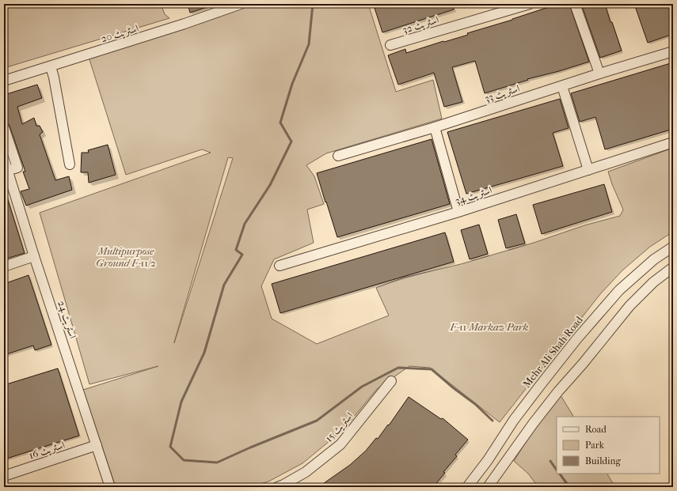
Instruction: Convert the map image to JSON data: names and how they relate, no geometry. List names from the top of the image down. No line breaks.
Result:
{"streets":{"street":["اسٹریٹ 32","اسٹریٹ 20","اسٹریٹ 33","اسٹریٹ 34","اسٹریٹ 24","Mehr Ali Shah Road","اسٹریٹ 15","اسٹریٹ 16"]},"crossings":[["اسٹریٹ 24","اسٹریٹ 16"]],"parks":["Multipurpose Ground F-11/2","F-11 Markaz Park"],"legend":["Road","Park","Building"]}
